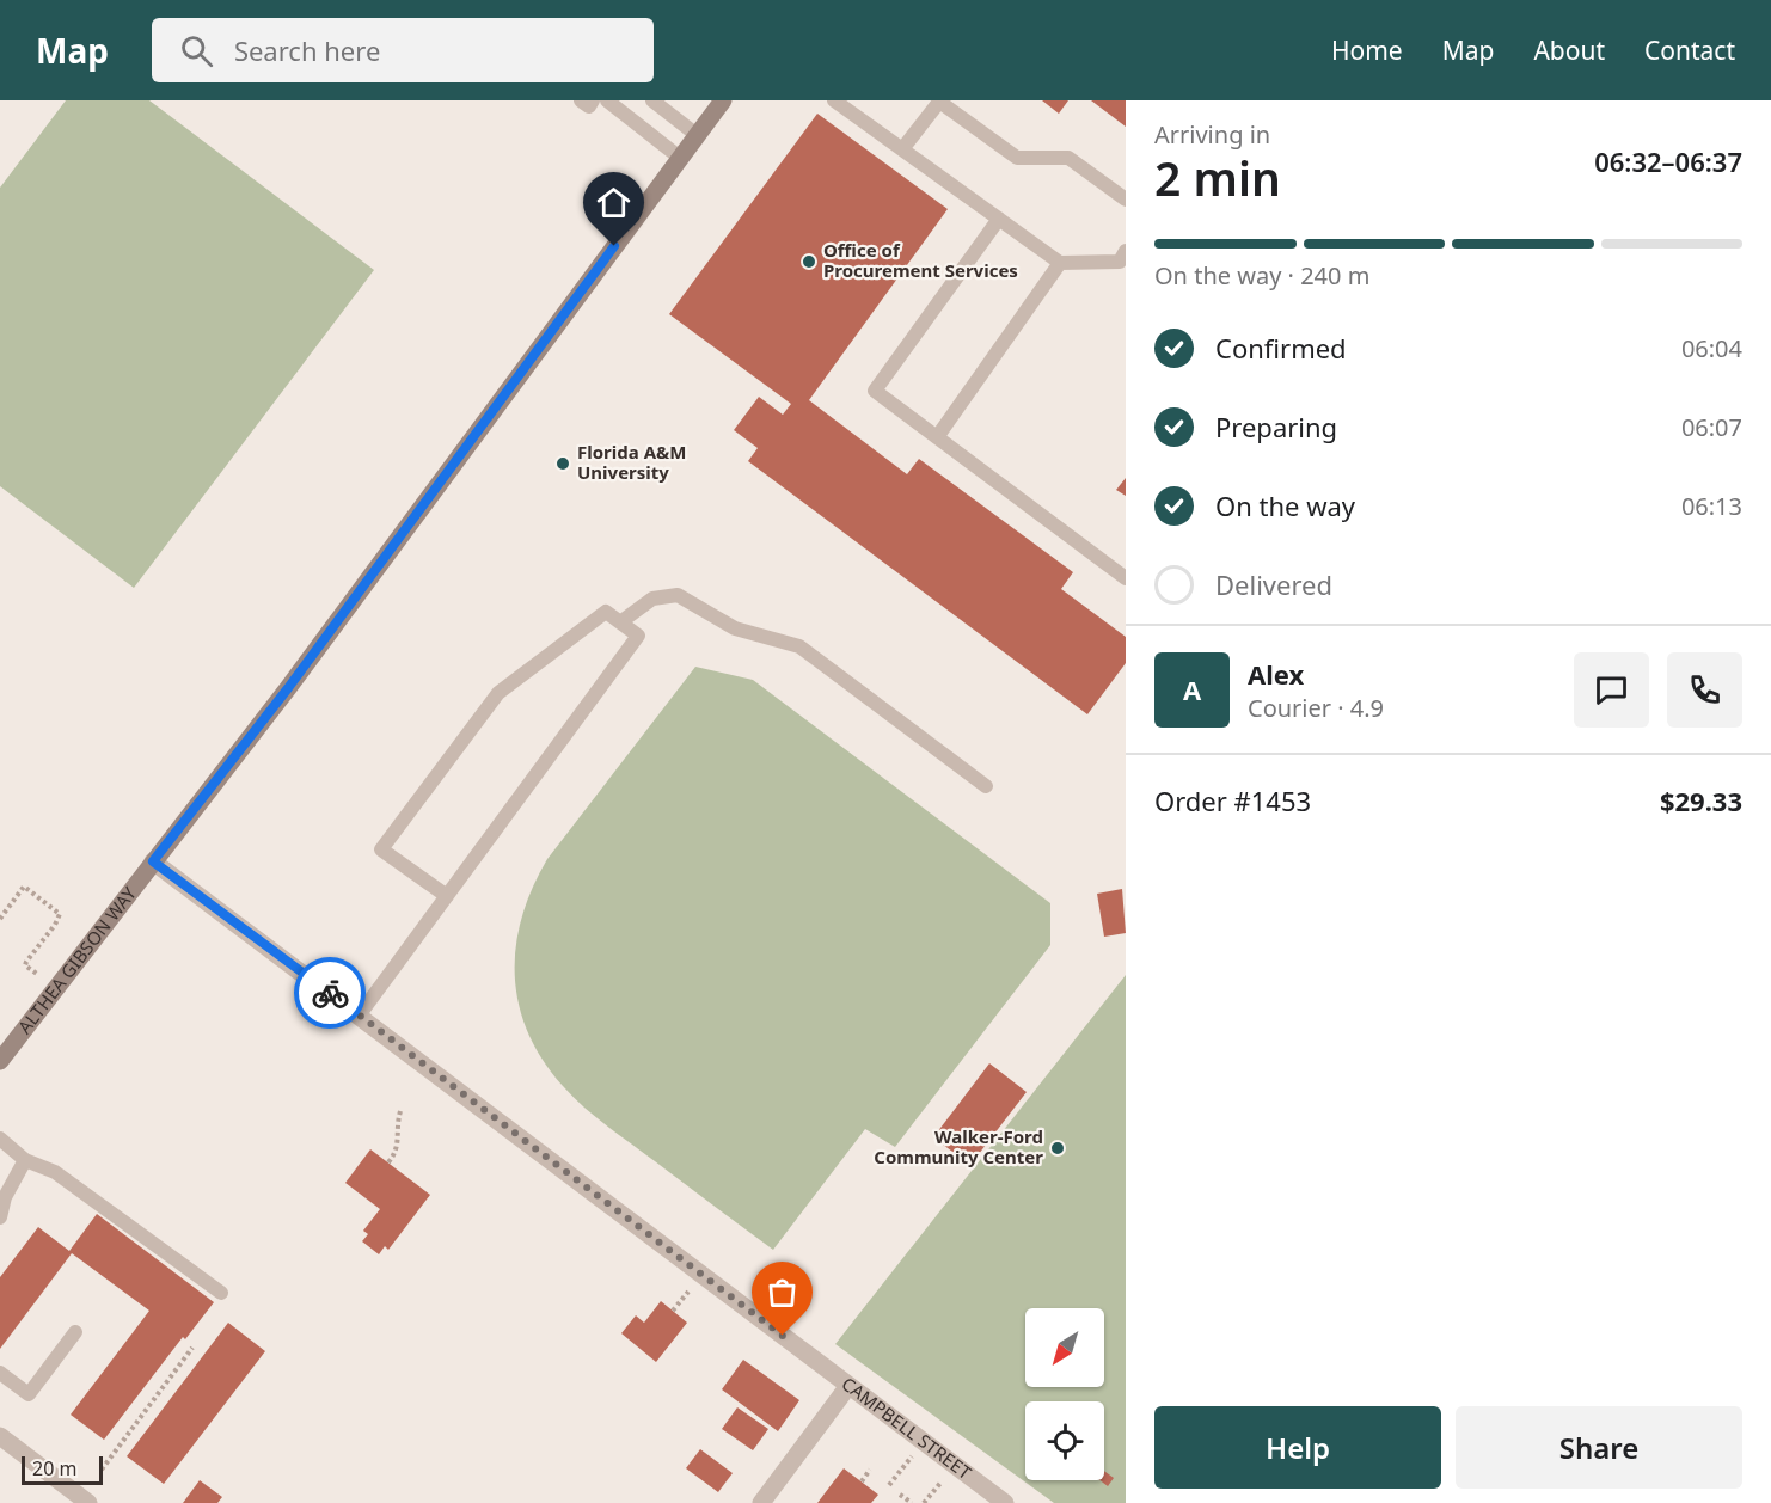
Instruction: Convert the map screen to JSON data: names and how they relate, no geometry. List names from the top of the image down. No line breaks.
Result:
{"streets":{"street":["ALTHEA GIBSON WAY","CAMPBELL STREET"]},"crossings":[["ALTHEA GIBSON WAY","CAMPBELL STREET"]],"places":["Office of Procurement Services","Florida A&M University","Walker-Ford Community Center"],"scale_bar":"20 m","north":"bottom left","page":{"header":"Map","search":"Search here","nav":["Home","Map","About","Contact"],"heading":["2 min","Arriving in","06:32–06:37"],"panel":["Alex","Courier · 4.9","Order #1453","$29.33"],"bar":"On the way · 240 m","list":[["Confirmed","06:04"],["Preparing","06:07"],["On the way","06:13"],"Delivered"],"round":"A","buttons":["Help","Share"],"scale":"20 m"}}
